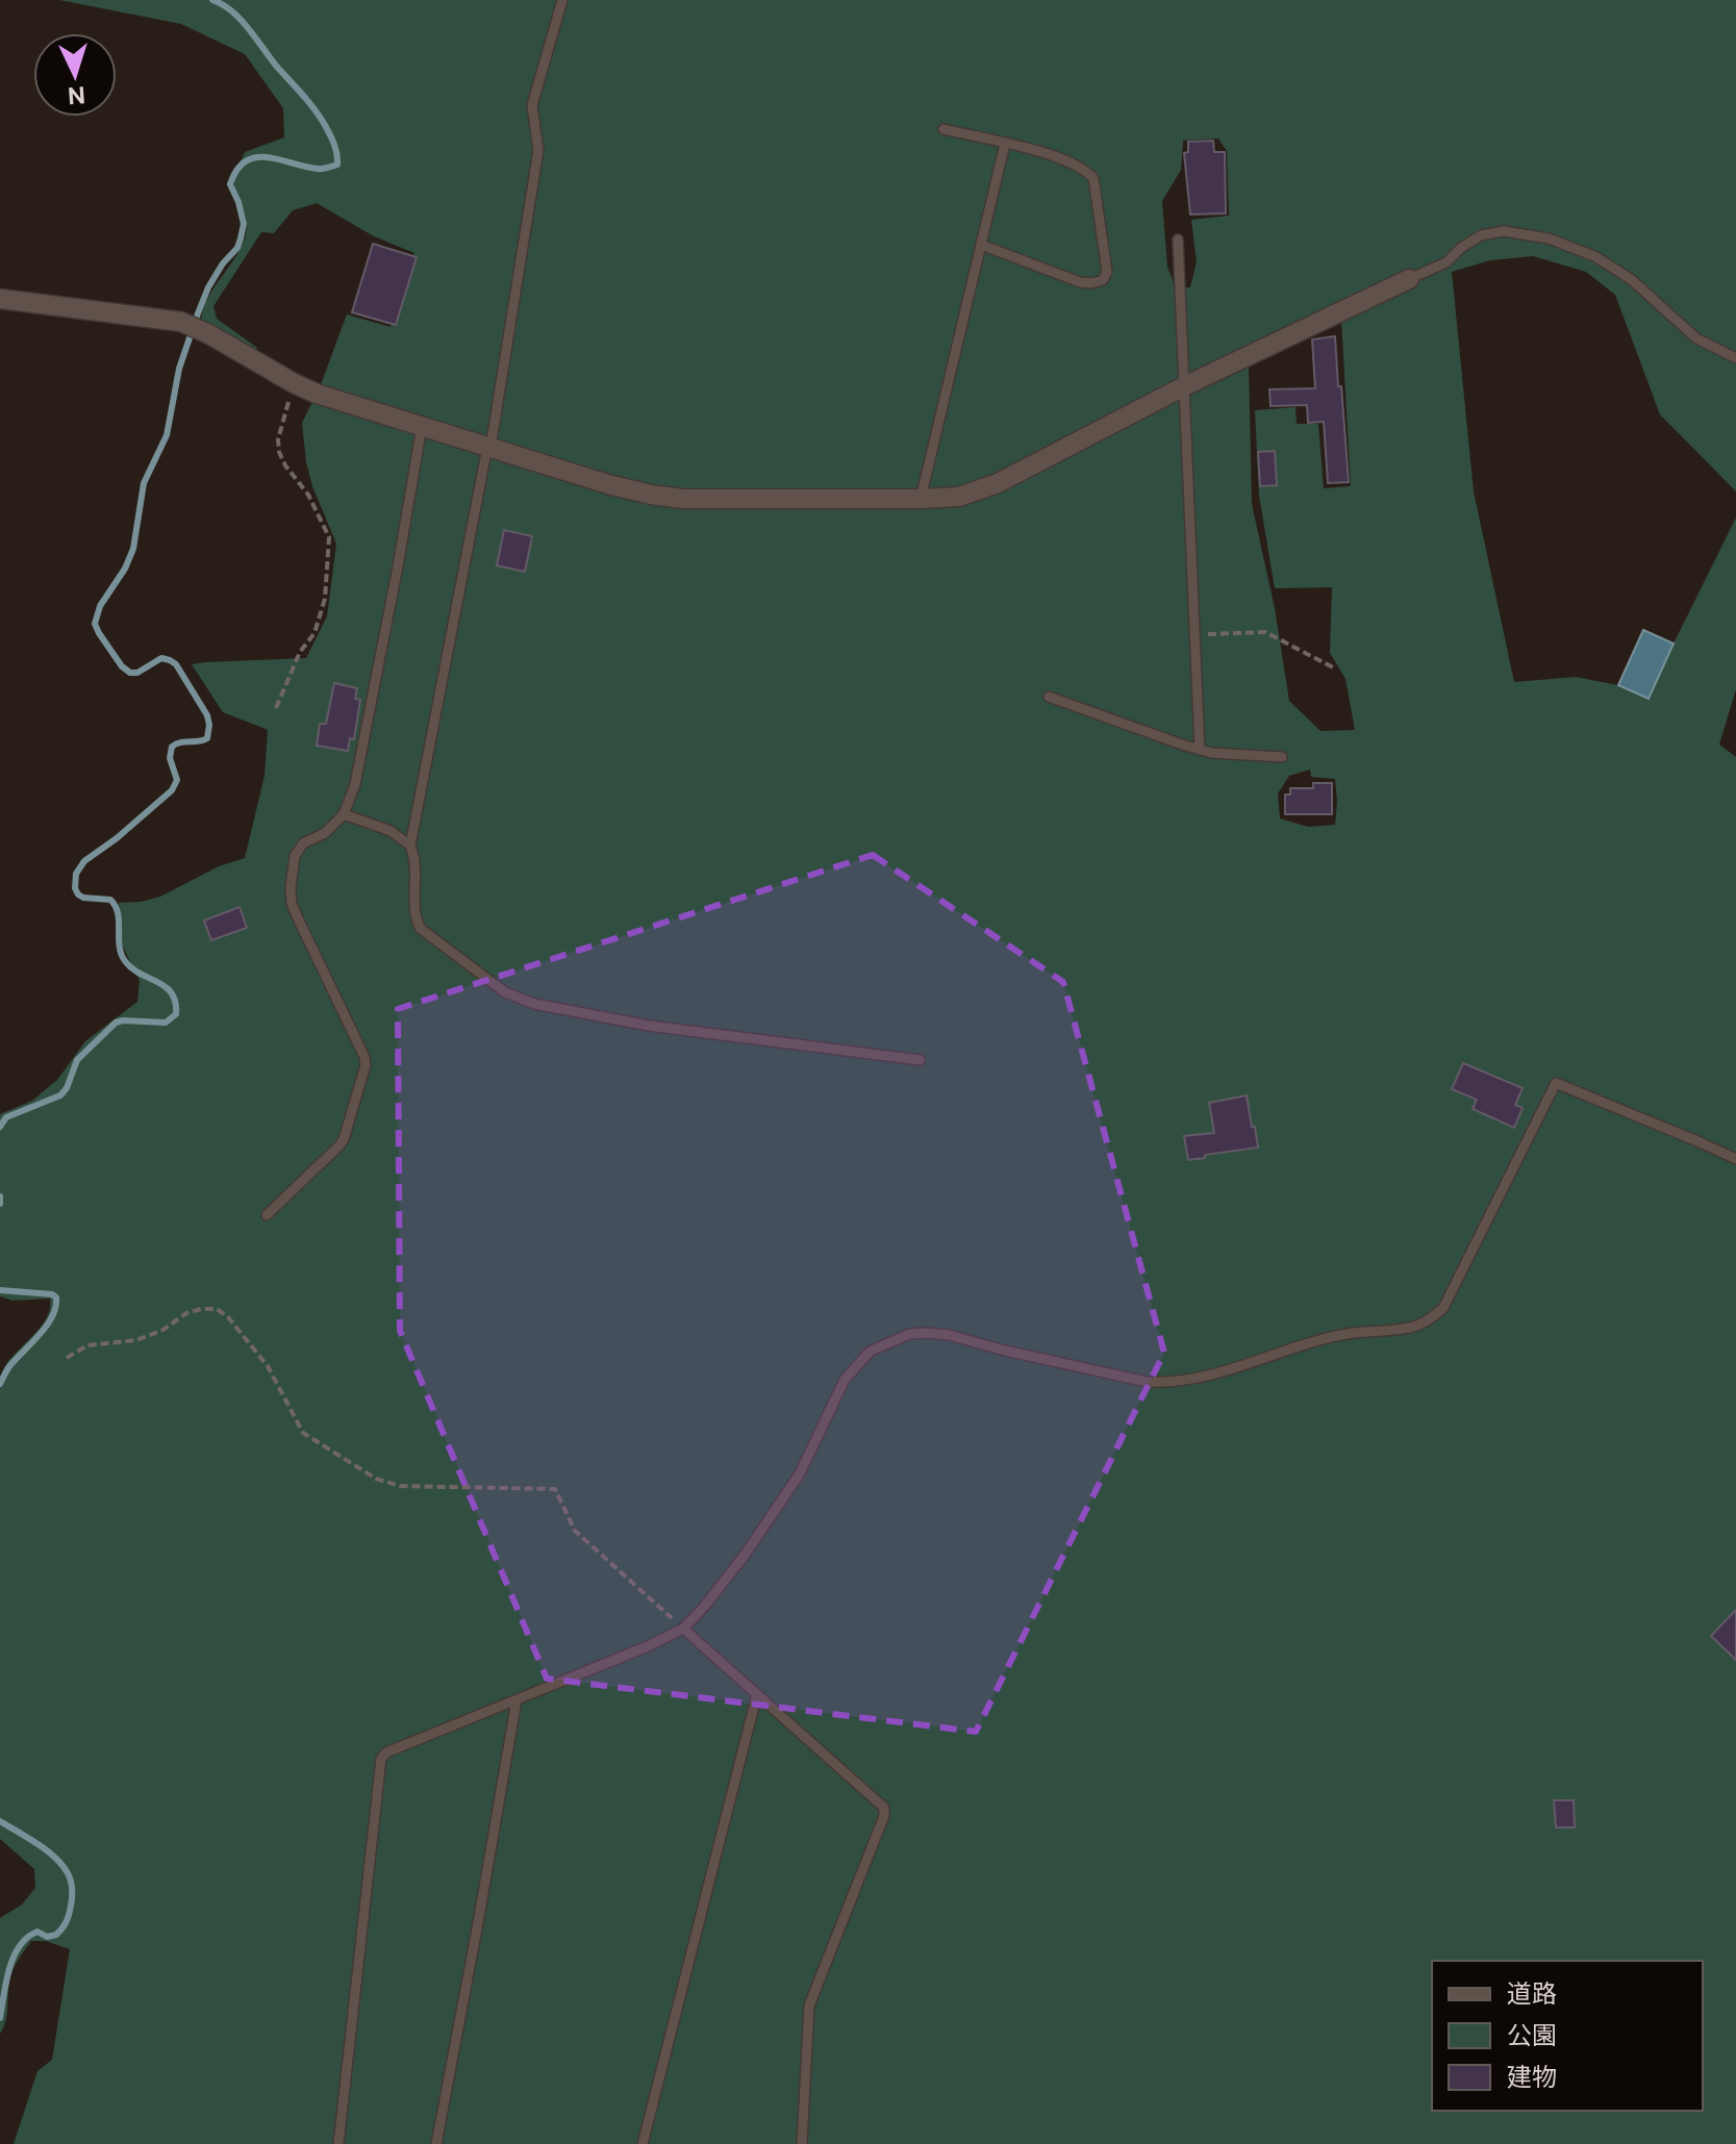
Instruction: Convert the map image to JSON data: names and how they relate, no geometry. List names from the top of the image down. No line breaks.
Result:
{"legend":["道路","公園","建物"],"north":"bottom"}
